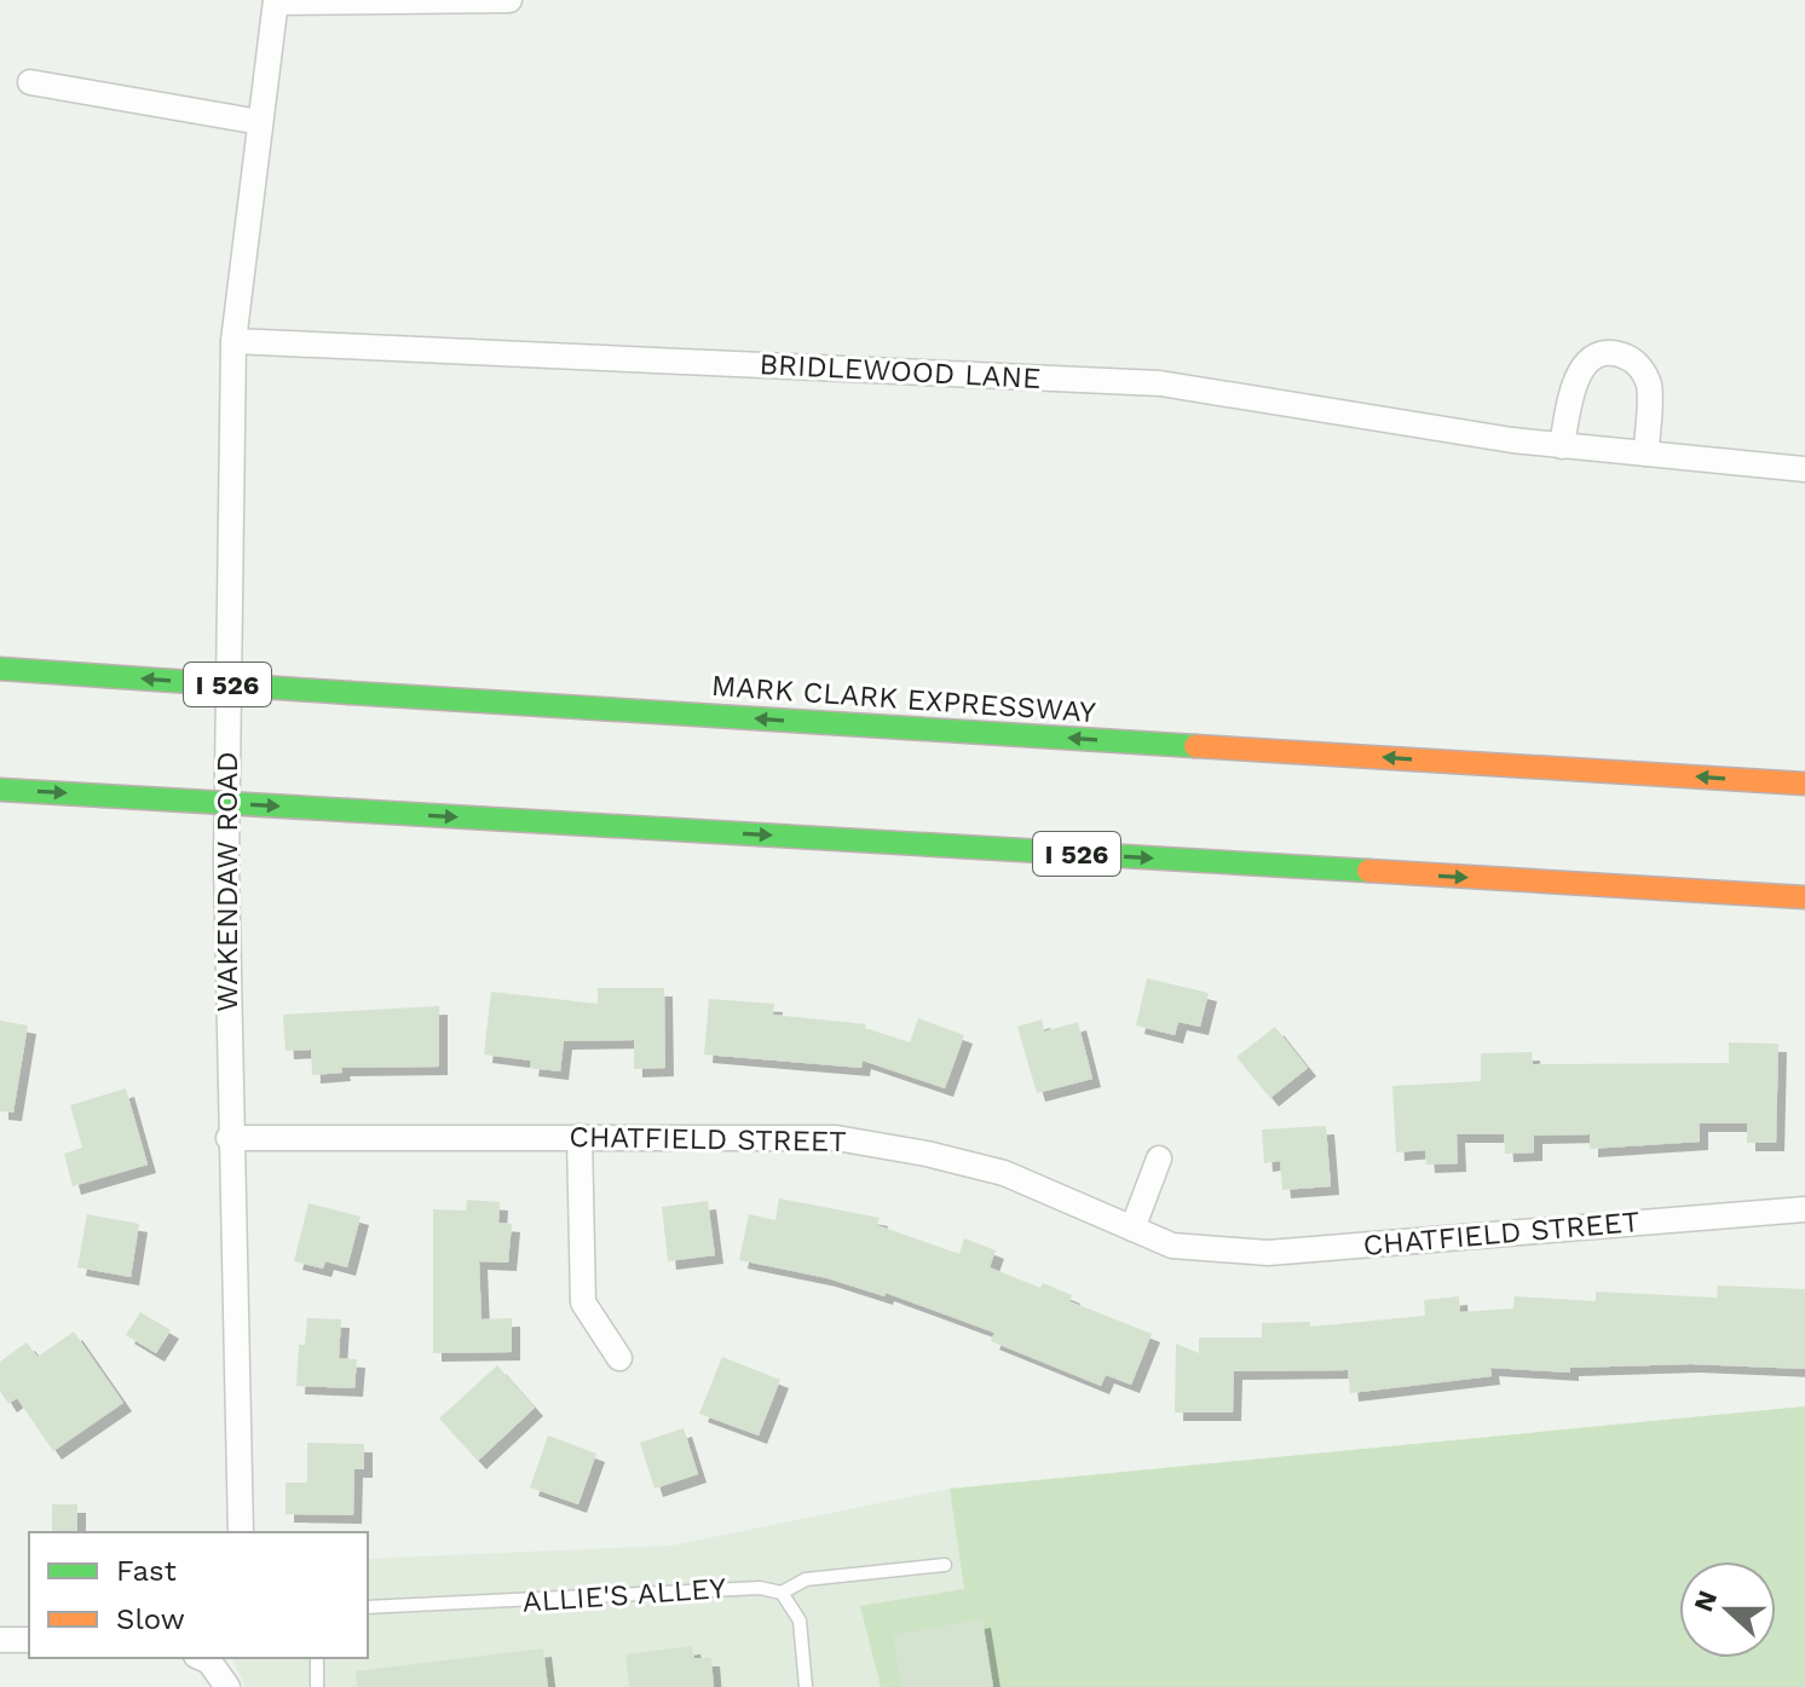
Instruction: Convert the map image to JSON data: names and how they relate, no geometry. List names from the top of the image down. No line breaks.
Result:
{"streets":{"highway":["I 526","MARK CLARK EXPRESSWAY"],"street":["BRIDLEWOOD LANE","WAKENDAW ROAD","CHATFIELD STREET"],"lane":["ALLIE'S ALLEY"]},"crossings":[["BRIDLEWOOD LANE","WAKENDAW ROAD"],["WAKENDAW ROAD","CHATFIELD STREET"]],"legend":["Fast","Slow"],"north":"left"}
